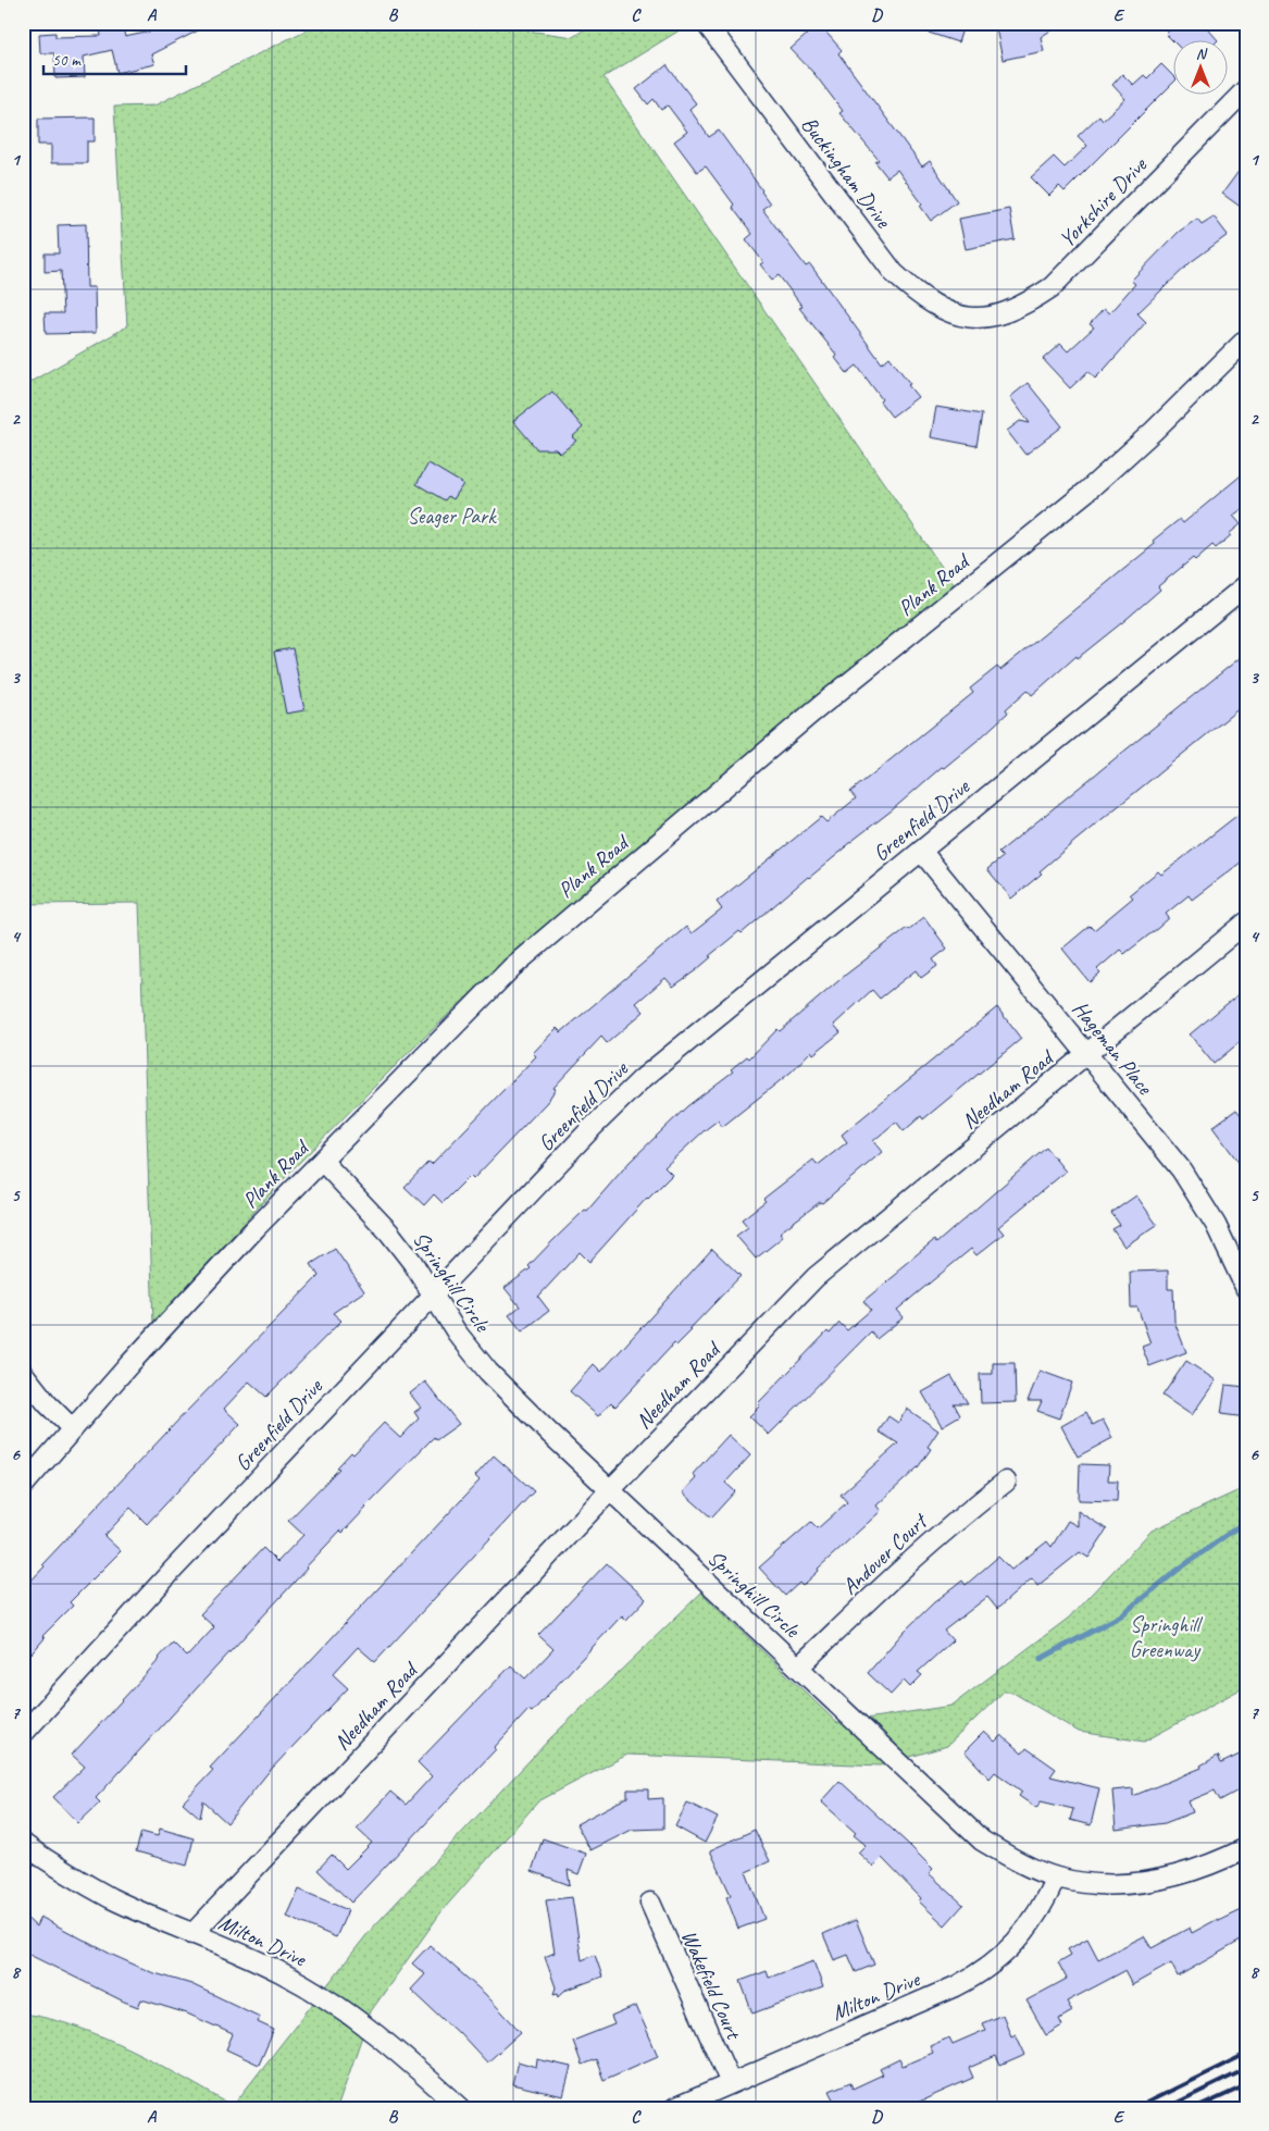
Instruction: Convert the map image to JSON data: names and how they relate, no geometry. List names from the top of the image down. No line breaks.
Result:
{"streets":{"street":["Buckingham Drive","Yorkshire Drive","Plank Road","Greenfield Drive","Hageman Place","Needham Road","Springhill Circle","Andover Court","Milton Drive","Wakefield Court"]},"crossings":[["Buckingham Drive","Yorkshire Drive"],["Plank Road","Springhill Circle"],["Greenfield Drive","Hageman Place"],["Greenfield Drive","Springhill Circle"],["Hageman Place","Needham Road"],["Needham Road","Springhill Circle"],["Needham Road","Milton Drive"],["Springhill Circle","Andover Court"],["Springhill Circle","Milton Drive"],["Milton Drive","Wakefield Court"]],"parks":["Seager Park","Springhill Greenway"],"scale_bar":"50 m","north":"top","grid":{"columns":["A","B","C","D","E"],"rows":["1","2","3","4","5","6","7","8"]}}
